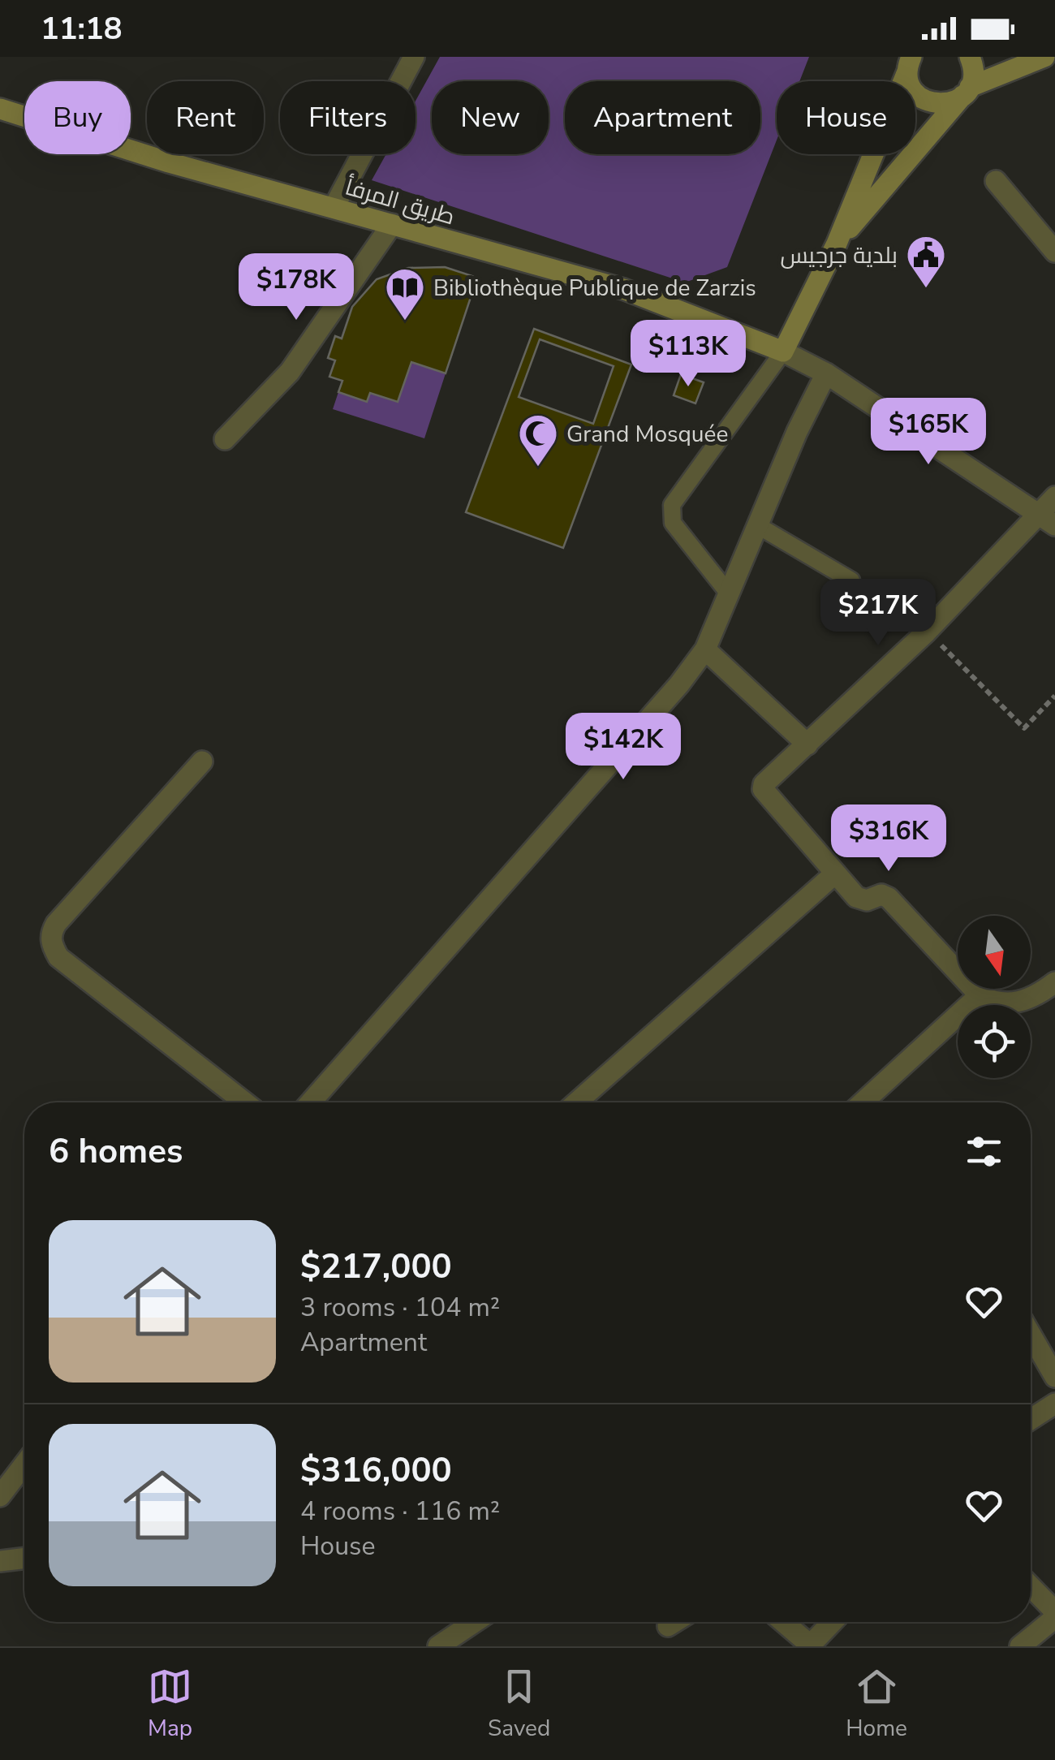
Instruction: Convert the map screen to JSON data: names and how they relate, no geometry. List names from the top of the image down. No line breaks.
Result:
{"streets":{"street":["طريق المرفأ"]},"places":{"public building":["بلدية جرجيس"],"library":["Bibliothèque Publique de Zarzis"],"mosque":["Grand Mosquée"]},"north":"bottom","page":{"status":"11:18","chip":["Buy","Rent","Filters","New","Apartment","House"],"price":["$178K","$113K","$165K","$217K","$142K","$316K"],"heading":"6 homes","list":[{"name":"$217,000","note":"3 rooms · 104 m² · Apartment"},{"name":"$316,000","note":"4 rooms · 116 m² · House"}],"tabs":["Map","Saved","Home"]}}
